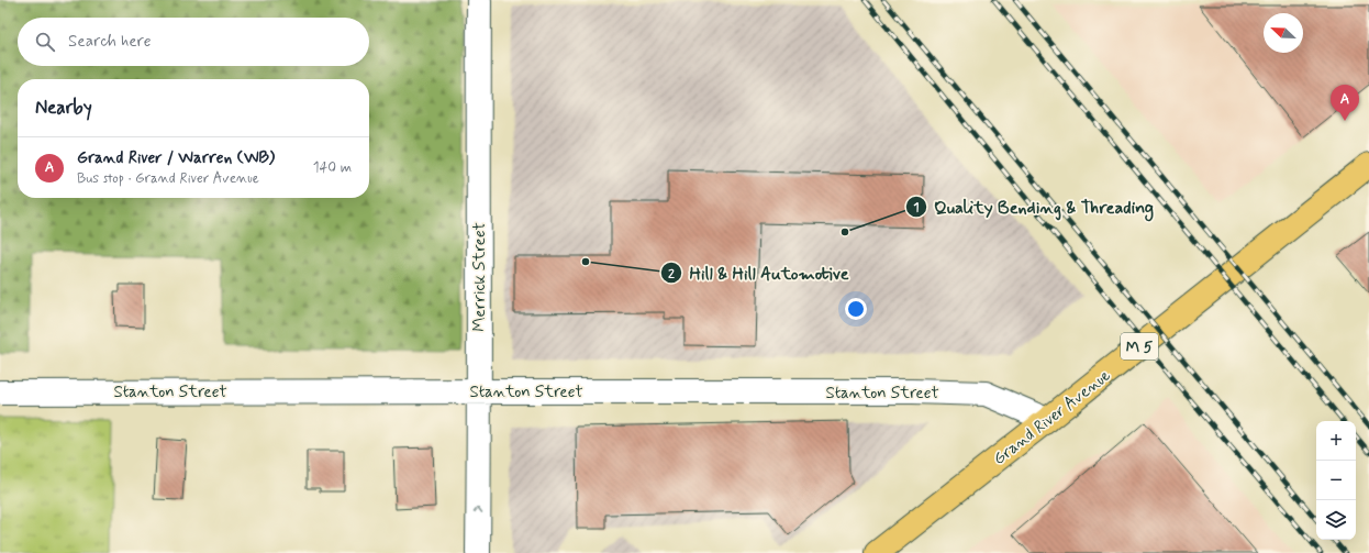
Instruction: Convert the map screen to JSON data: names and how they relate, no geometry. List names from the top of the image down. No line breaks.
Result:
{"streets":{"main road":["M 5","Grand River Avenue"],"street":["Merrick Street","Stanton Street"]},"crossings":[["Merrick Street","Stanton Street"],["Stanton Street","Grand River Avenue"]],"places":["Quality Bending & Threading","Hill & Hill Automotive"],"north":"top left","page":{"search":"Search here","heading":"Nearby","pins":"A","list":[{"mark":"A","name":"Grand River / Warren (WB)","note":"Bus stop · Grand River Avenue","value":"140 m"}],"map_buttons":["+","−"]}}
